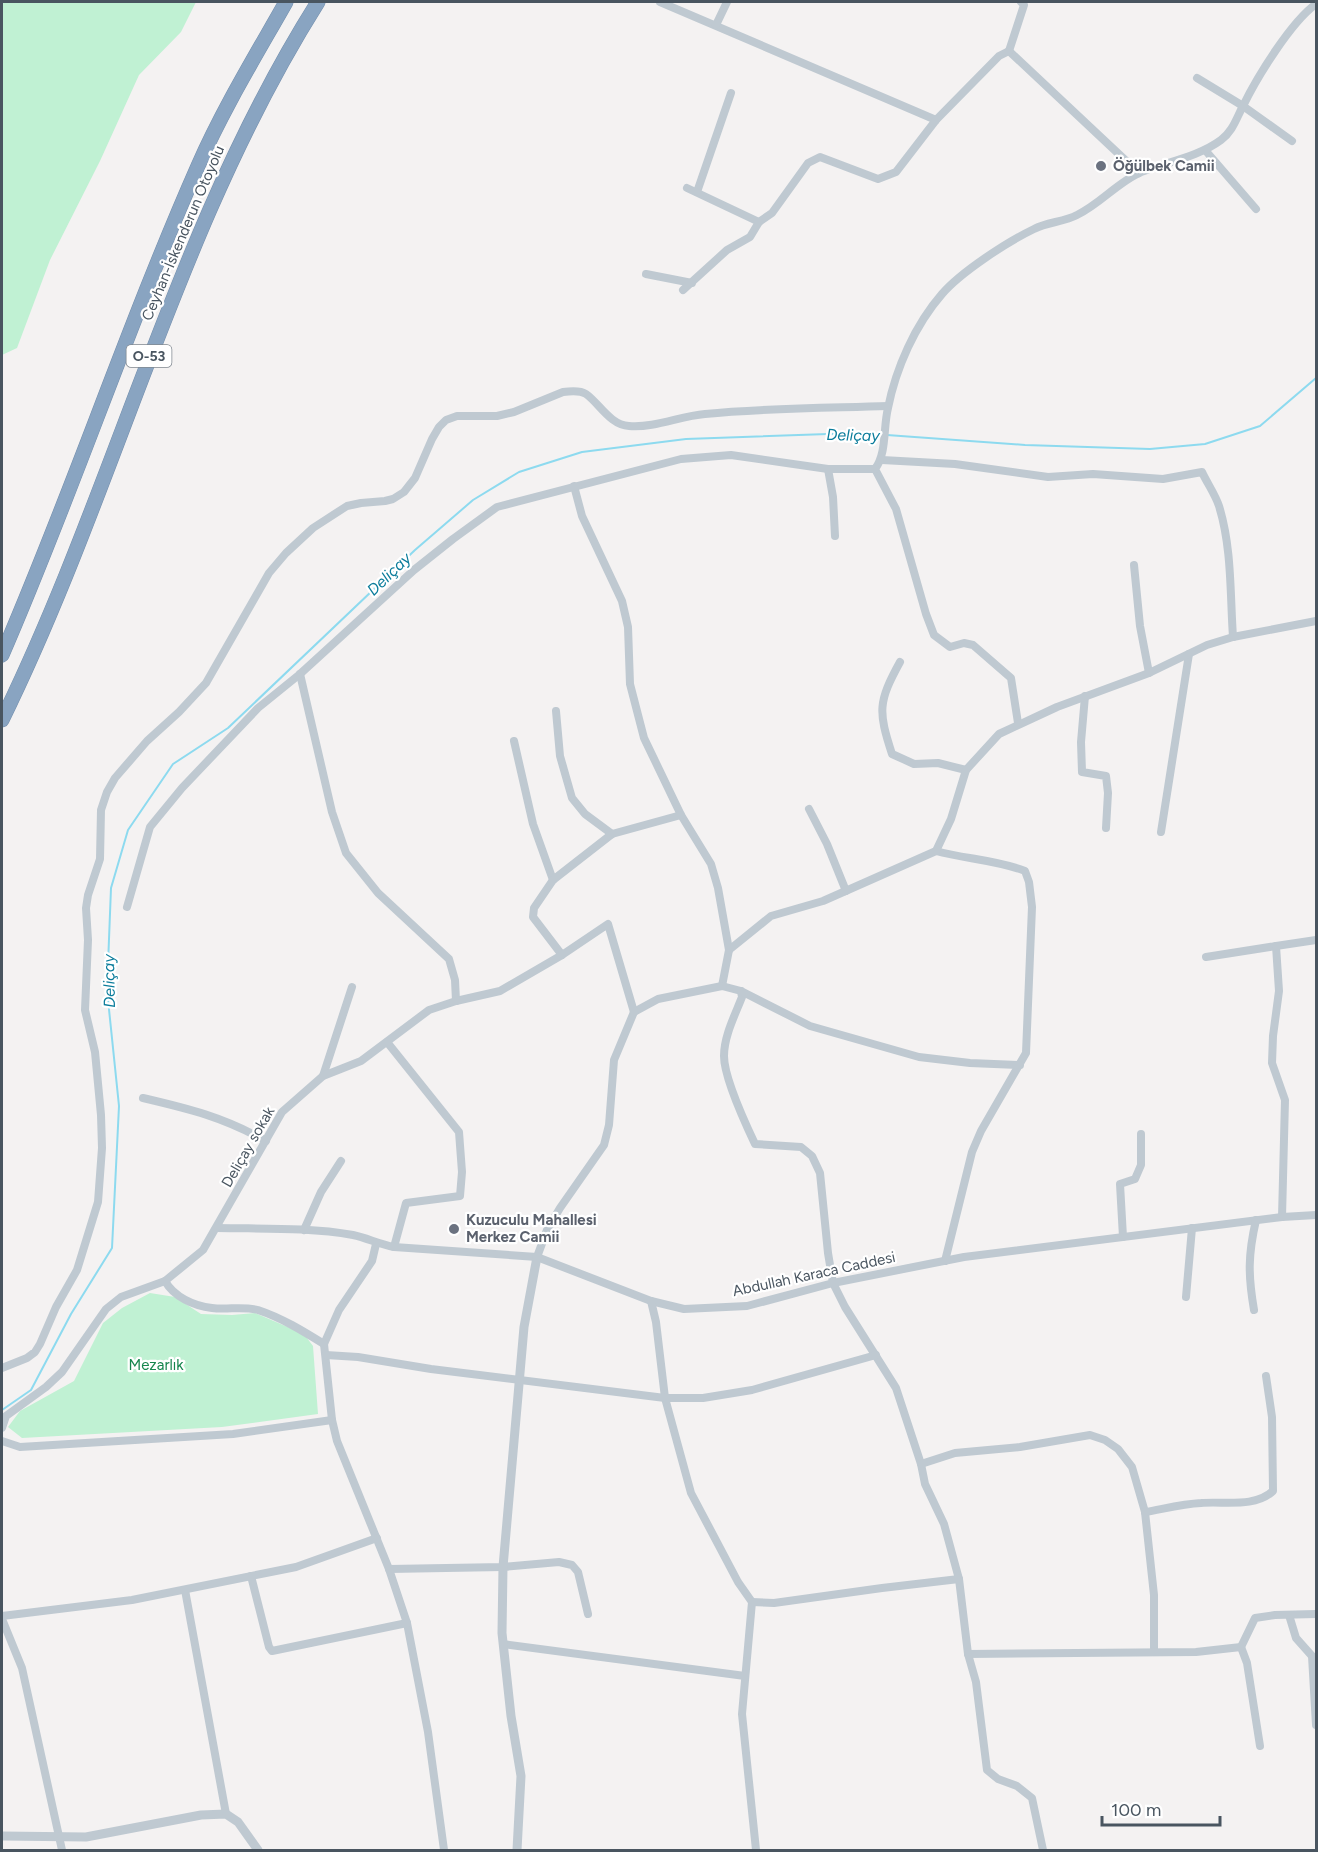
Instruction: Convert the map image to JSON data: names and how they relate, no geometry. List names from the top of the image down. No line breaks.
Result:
{"streets":{"highway":["Ceyhan-İskenderun Otoyolu","O-53"],"street":["Deliçay sokak","Abdullah Karaca Caddesi"]},"crossings":[["Deliçay sokak","Abdullah Karaca Caddesi"]],"water":["Deliçay"],"parks":["Mezarlık"],"places":["Öğülbek Camii","Kuzuculu Mahallesi Merkez Camii"],"scale_bar":"100 m"}
